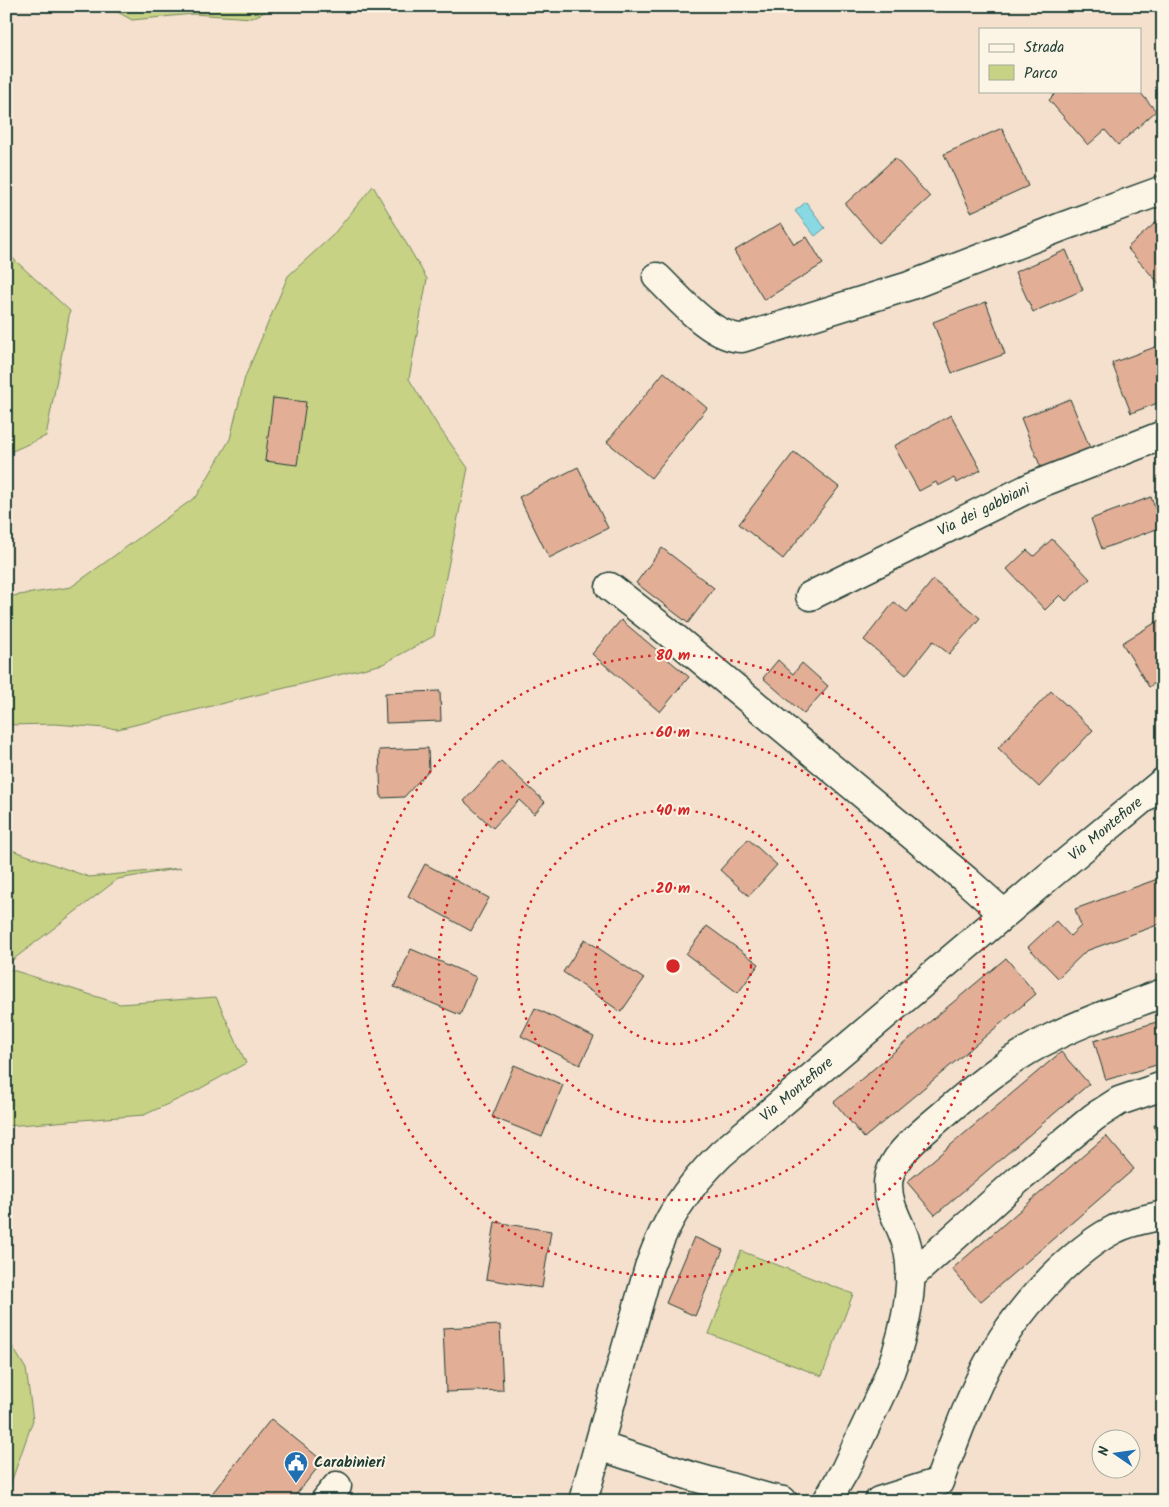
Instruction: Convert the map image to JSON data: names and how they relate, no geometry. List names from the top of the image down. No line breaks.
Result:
{"streets":{"street":["Via dei gabbiani","Via Montefiore"]},"places":{"public building":["Carabinieri"]},"legend":["Strada","Parco"],"north":"left","rings":["80 m","60 m","40 m","20 m"]}
